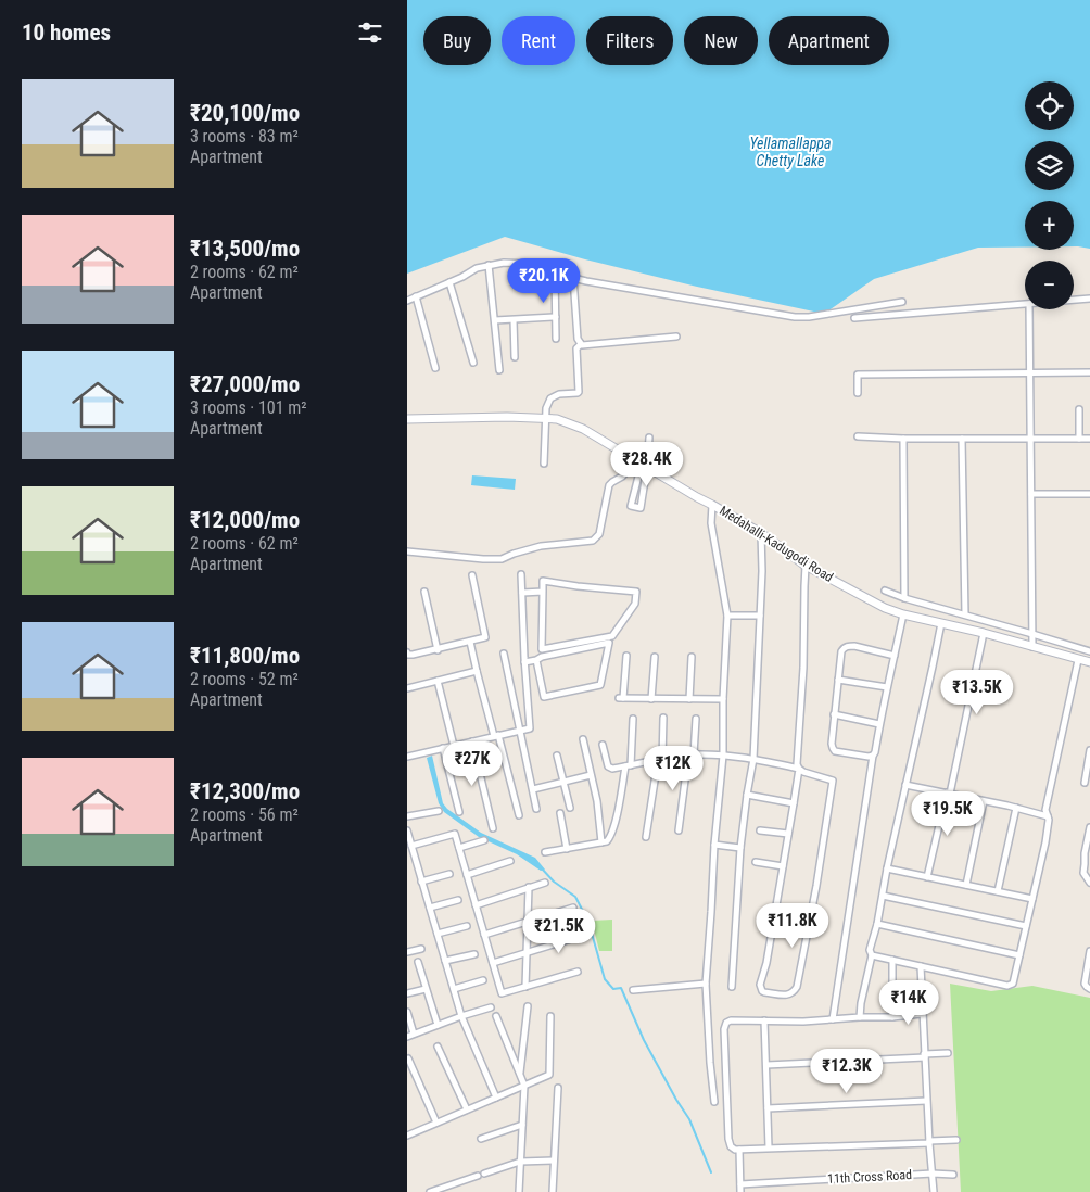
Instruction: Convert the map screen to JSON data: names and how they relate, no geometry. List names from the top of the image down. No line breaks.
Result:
{"streets":{"street":["Medahalli-Kadugodi Road","11th Cross Road"]},"water":["Yellamallappa Chetty Lake"],"page":{"heading":"10 homes","chip":["Buy","Rent","Filters","New","Apartment"],"list":[{"name":"₹20,100/mo","note":"3 rooms · 83 m² · Apartment"},{"name":"₹13,500/mo","note":"2 rooms · 62 m² · Apartment"},{"name":"₹27,000/mo","note":"3 rooms · 101 m² · Apartment"},{"name":"₹12,000/mo","note":"2 rooms · 62 m² · Apartment"},{"name":"₹11,800/mo","note":"2 rooms · 52 m² · Apartment"},{"name":"₹12,300/mo","note":"2 rooms · 56 m² · Apartment"}],"map_buttons":["+","−"],"price":["₹20.1K","₹28.4K","₹13.5K","₹27K","₹12K","₹19.5K","₹11.8K","₹21.5K","₹14K","₹12.3K"]}}
